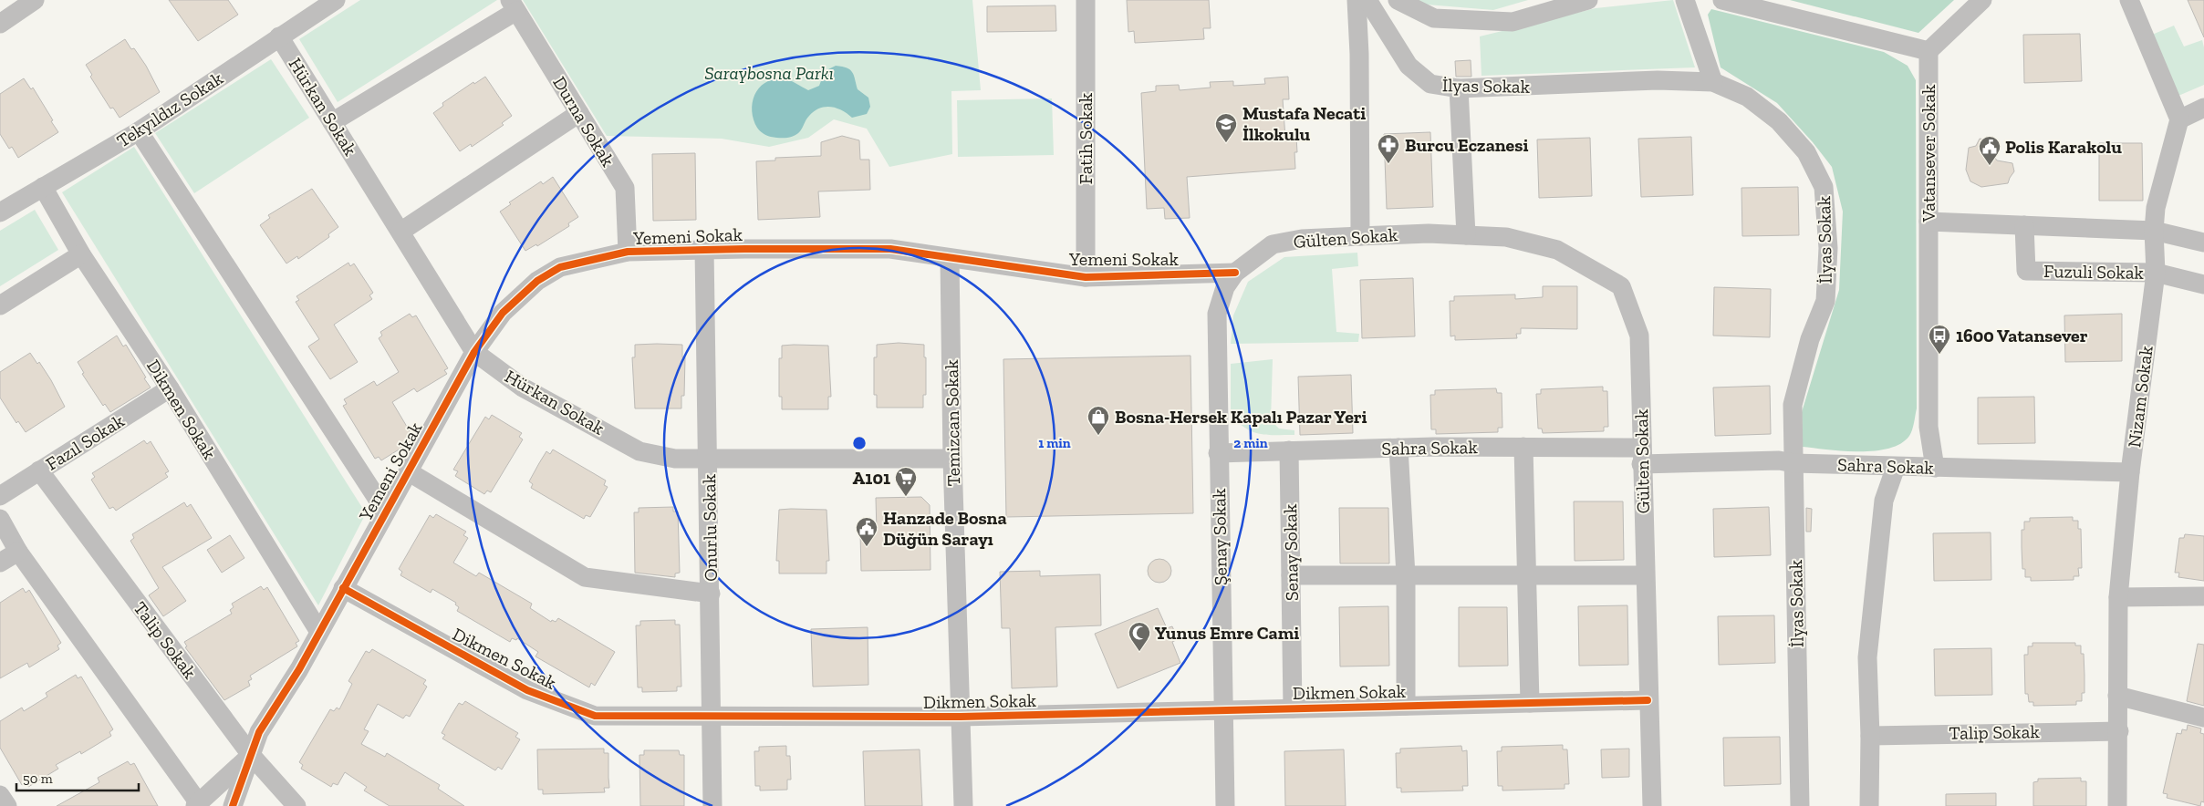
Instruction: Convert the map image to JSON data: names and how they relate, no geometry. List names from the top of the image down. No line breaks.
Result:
{"streets":{"street":["İlyas Sokak","Hürkan Sokak","Tekyıldız Sokak","Durna Sokak","Fatih Sokak","Vatansever Sokak","Yemeni Sokak","Gülten Sokak","Fuzuli Sokak","Nizam Sokak","Dikmen Sokak","Temizcan Sokak","Fazıl Sokak","Sahra Sokak","Onurlu Sokak","Şenay Sokak","Senay Sokak","Talip Sokak"]},"crossings":[["İlyas Sokak","Sahra Sokak"],["Hürkan Sokak","Tekyıldız Sokak"],["Hürkan Sokak","Yemeni Sokak"],["Hürkan Sokak","Temizcan Sokak"],["Hürkan Sokak","Onurlu Sokak"],["Tekyıldız Sokak","Dikmen Sokak"],["Durna Sokak","Yemeni Sokak"],["Fatih Sokak","Yemeni Sokak"],["Vatansever Sokak","Sahra Sokak"],["Yemeni Sokak","Gülten Sokak"],["Yemeni Sokak","Dikmen Sokak"],["Yemeni Sokak","Temizcan Sokak"],["Yemeni Sokak","Onurlu Sokak"],["Yemeni Sokak","Şenay Sokak"],["Yemeni Sokak","Talip Sokak"],["Gülten Sokak","Dikmen Sokak"],["Gülten Sokak","Sahra Sokak"],["Gülten Sokak","Şenay Sokak"],["Fuzuli Sokak","Nizam Sokak"],["Nizam Sokak","Sahra Sokak"],["Nizam Sokak","Talip Sokak"],["Dikmen Sokak","Temizcan Sokak"],["Dikmen Sokak","Fazıl Sokak"],["Dikmen Sokak","Onurlu Sokak"],["Dikmen Sokak","Şenay Sokak"],["Dikmen Sokak","Senay Sokak"],["Fazıl Sokak","Talip Sokak"],["Sahra Sokak","Şenay Sokak"],["Sahra Sokak","Senay Sokak"]],"parks":["Saraybosna Parkı"],"places":{"school or university":["Mustafa Necati İlkokulu"],"pharmacy":["Burcu Eczanesi"],"public building":["Polis Karakolu","Hanzade Bosna Düğün Sarayı"],"bus stop":["1600 Vatansever"],"shop":["Bosna-Hersek Kapalı Pazar Yeri"],"supermarket":["A101"],"mosque":["Yunus Emre Cami"]},"scale_bar":"50 m","rings":["1 min","2 min"]}
